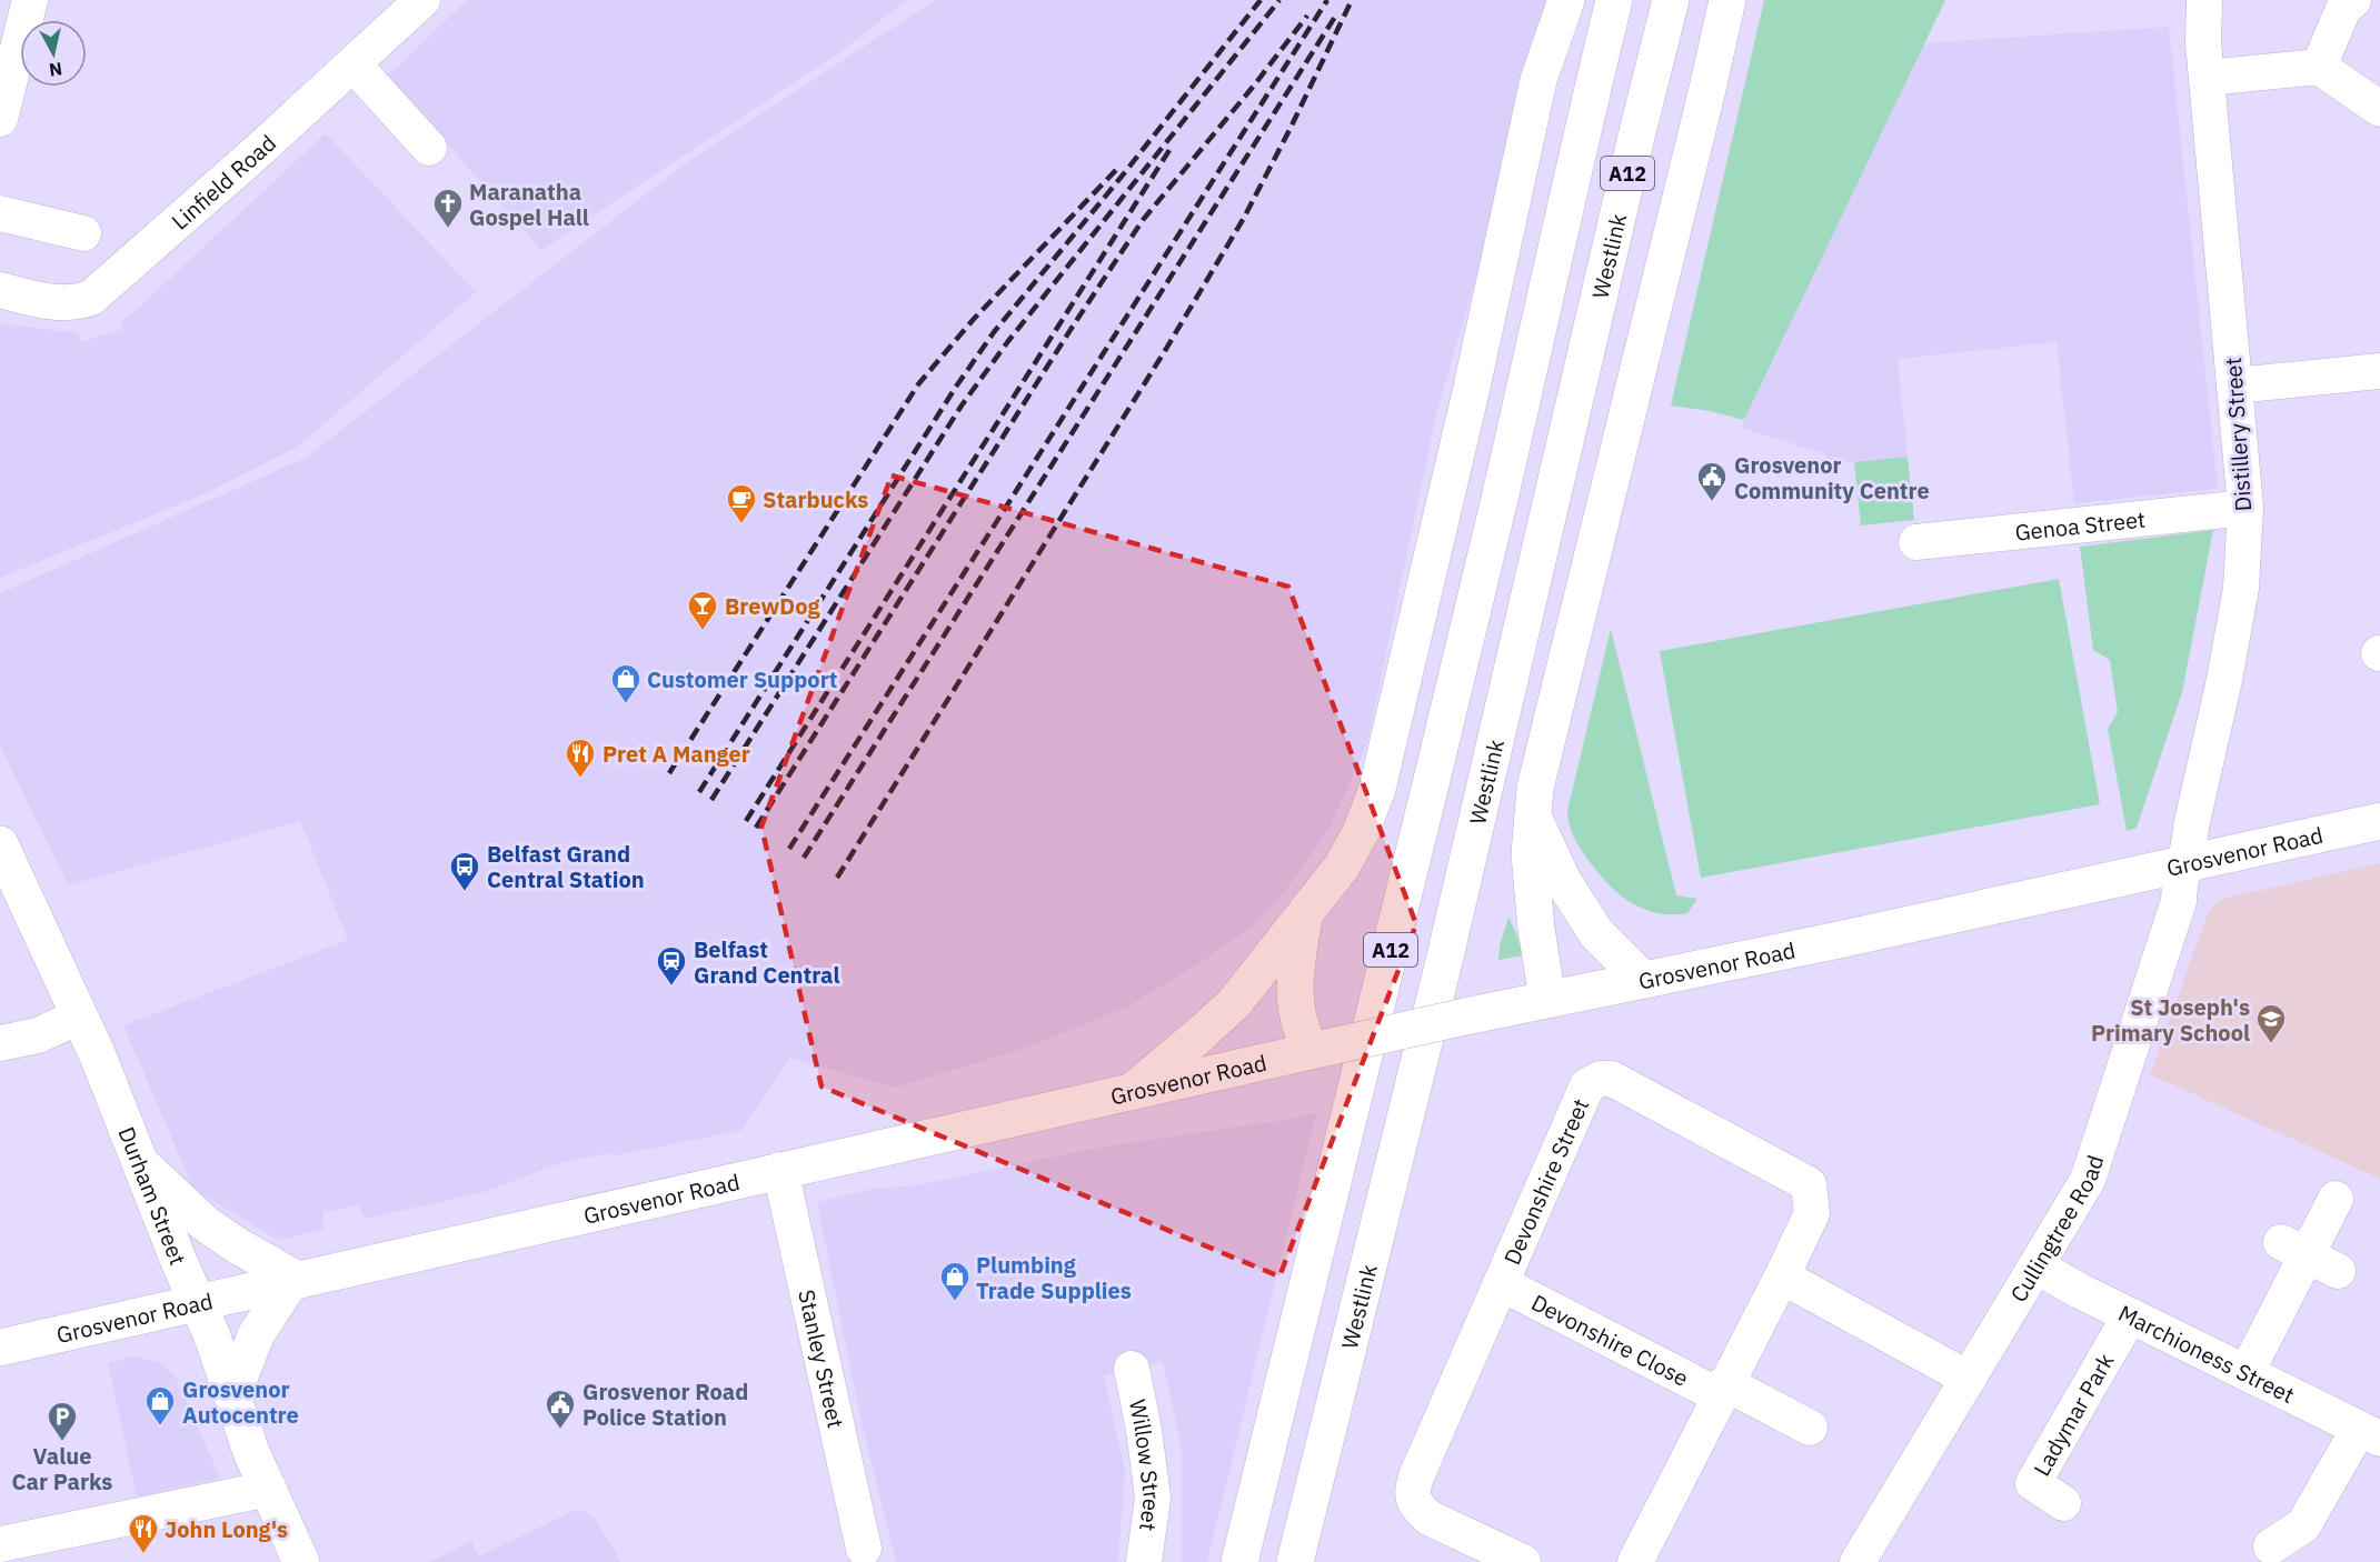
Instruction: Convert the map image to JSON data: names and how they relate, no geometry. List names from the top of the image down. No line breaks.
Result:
{"streets":{"main road":["A12","Westlink","Grosvenor Road","Durham Street"],"street":["Linfield Road","Distillery Street","Genoa Street","Devonshire Street","Cullingtree Road","Devonshire Close","Marchioness Street","Stanley Street","Ladymar Park","Willow Street"]},"crossings":[["Distillery Street","Genoa Street"],["Distillery Street","Grosvenor Road"],["Distillery Street","Cullingtree Road"],["Grosvenor Road","Durham Street"],["Grosvenor Road","Cullingtree Road"],["Grosvenor Road","Stanley Street"],["Devonshire Street","Devonshire Close"],["Cullingtree Road","Marchioness Street"],["Marchioness Street","Ladymar Park"]],"places":{"church":["Maranatha Gospel Hall"],"public building":["Grosvenor Community Centre","Grosvenor Road Police Station"],"cafe":["Starbucks"],"bar":["BrewDog"],"shop":["Customer Support","Plumbing Trade Supplies","Grosvenor Autocentre"],"restaurant":["Pret A Manger","John Long's"],"bus stop":["Belfast Grand Central Station"],"station":["Belfast Grand Central"],"school or university":["St Joseph's Primary School"],"parking":["Value Car Parks"]},"north":"bottom"}
